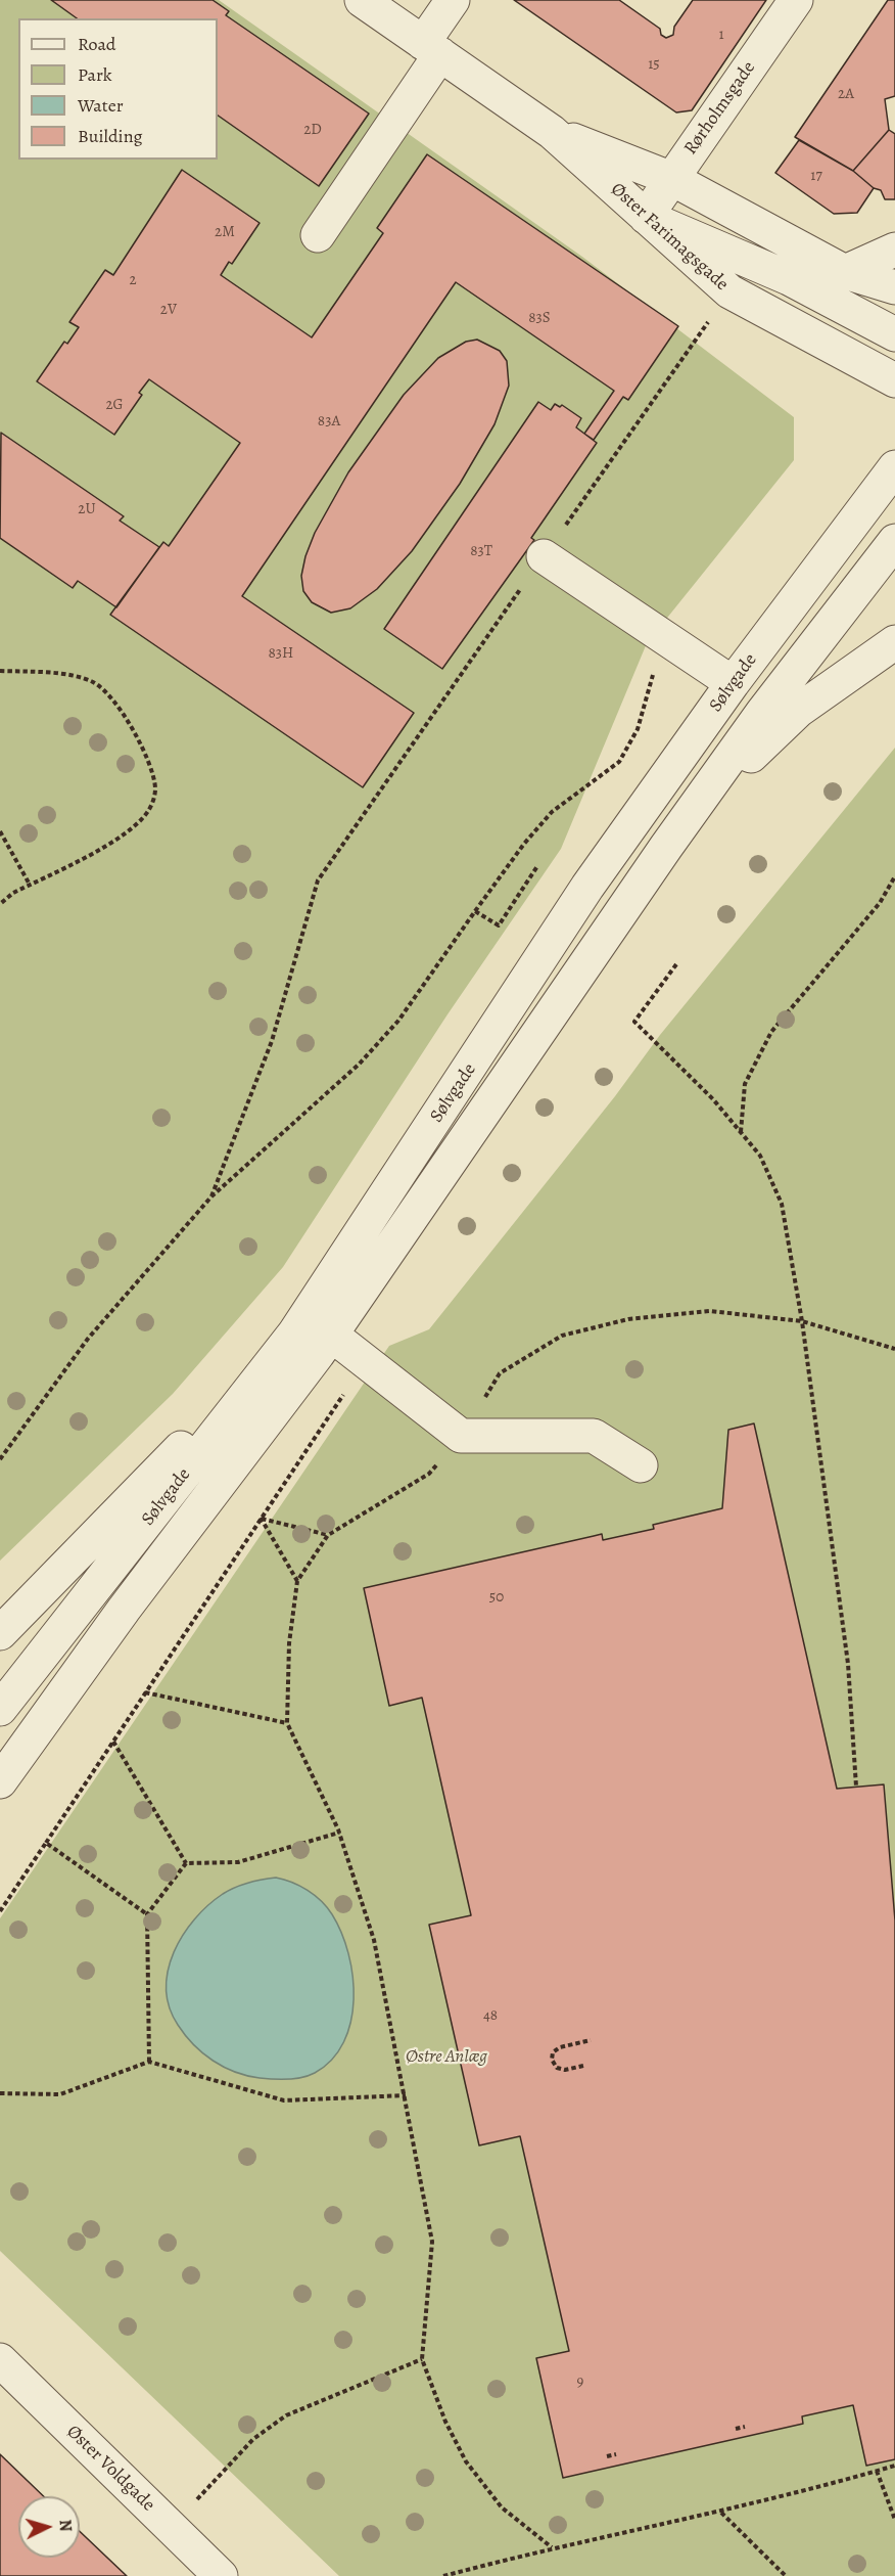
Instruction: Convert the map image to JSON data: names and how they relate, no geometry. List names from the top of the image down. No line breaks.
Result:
{"streets":{"street":["Rørholmsgade","Øster Farimagsgade","Sølvgade","Øster Voldgade"]},"crossings":[["Rørholmsgade","Øster Farimagsgade"]],"parks":["Østre Anlæg"],"house_numbers":["1","15","2A","2D","17","2M","2","2V","83S","2G","83A","2U","83T","83H","50","48","9"],"legend":["Road","Park","Water","Building"],"north":"right"}
